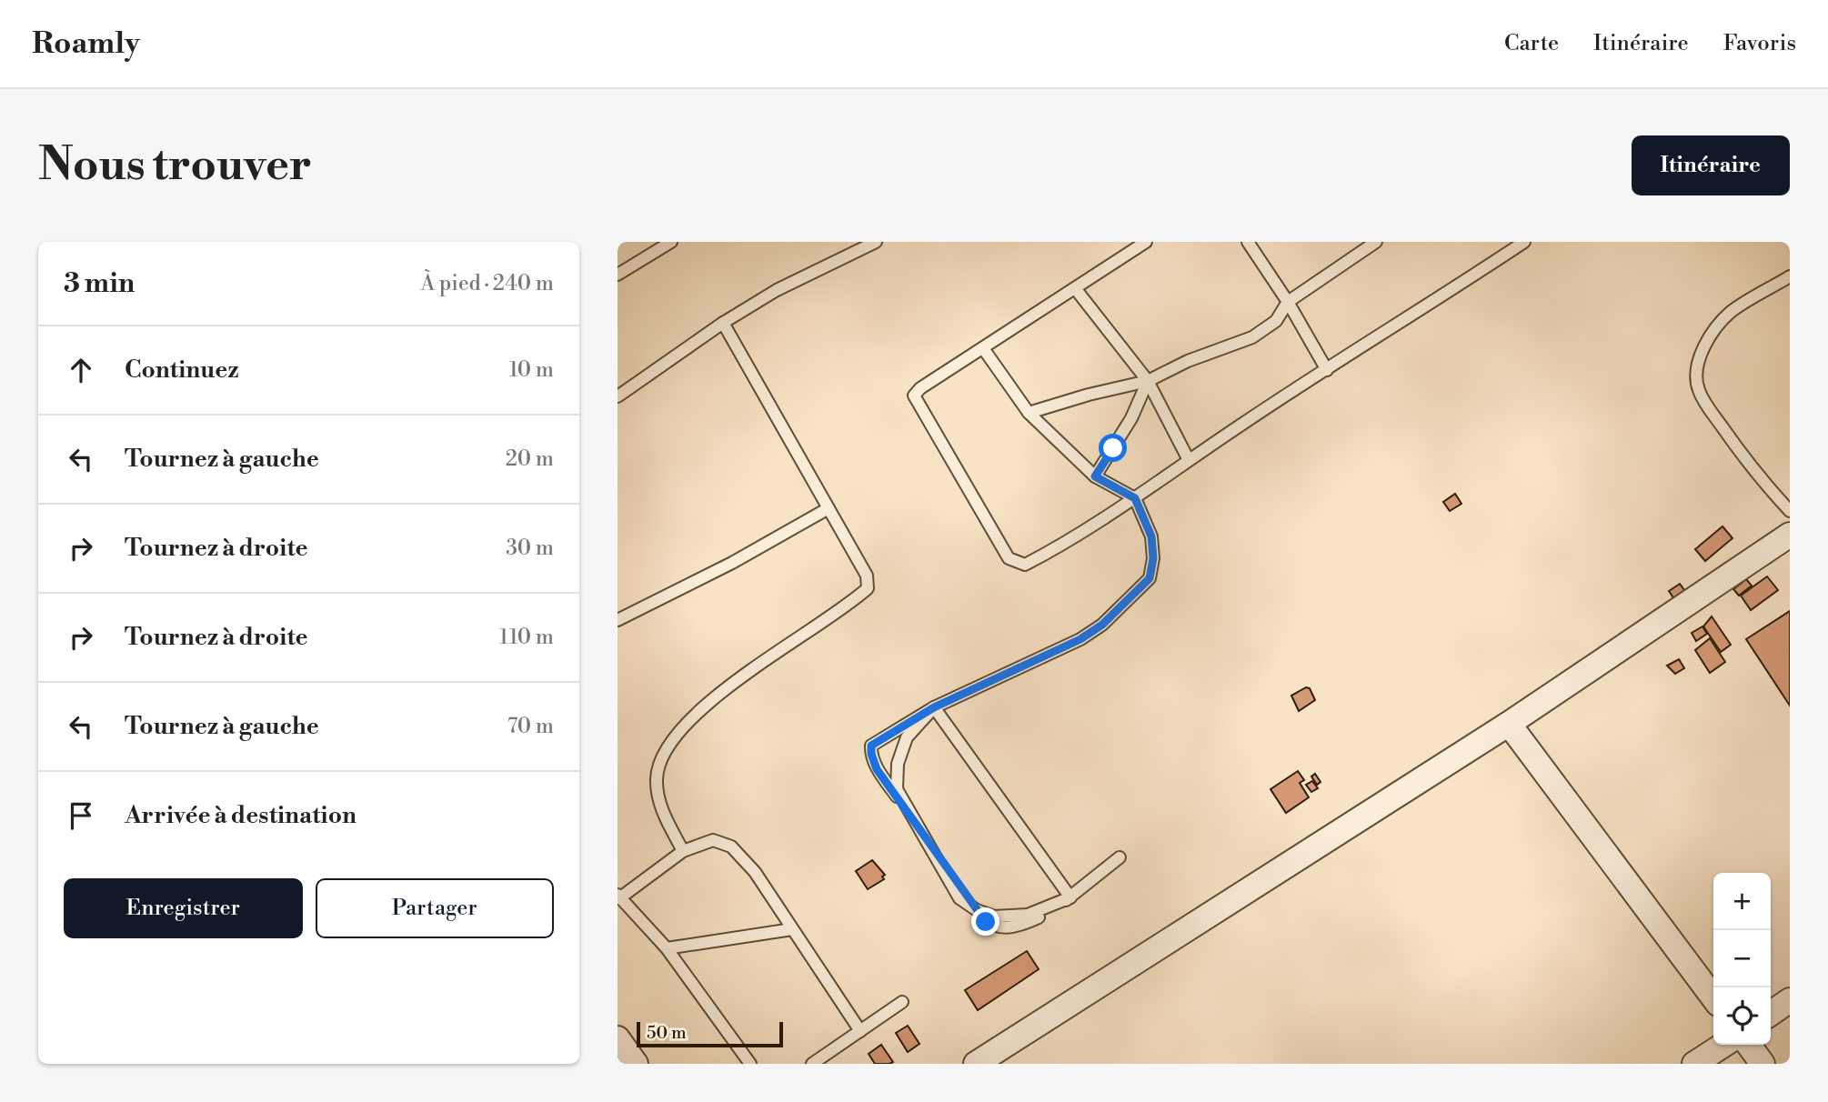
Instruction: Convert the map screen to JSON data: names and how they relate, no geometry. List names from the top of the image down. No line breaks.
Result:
{"scale_bar":"50 m","page":{"header":"Roamly","nav":["Carte","Itinéraire","Favoris"],"buttons":["Itinéraire",["Enregistrer","Partager"]],"title":"Nous trouver","heading":["3 min","À pied · 240 m"],"list":[["Continuez","10 m"],["Tournez à gauche","20 m"],["Tournez à droite","30 m"],["Tournez à droite","110 m"],["Tournez à gauche","70 m"],"Arrivée à destination"],"map_buttons":["+","−"],"scale":"50 m"}}
